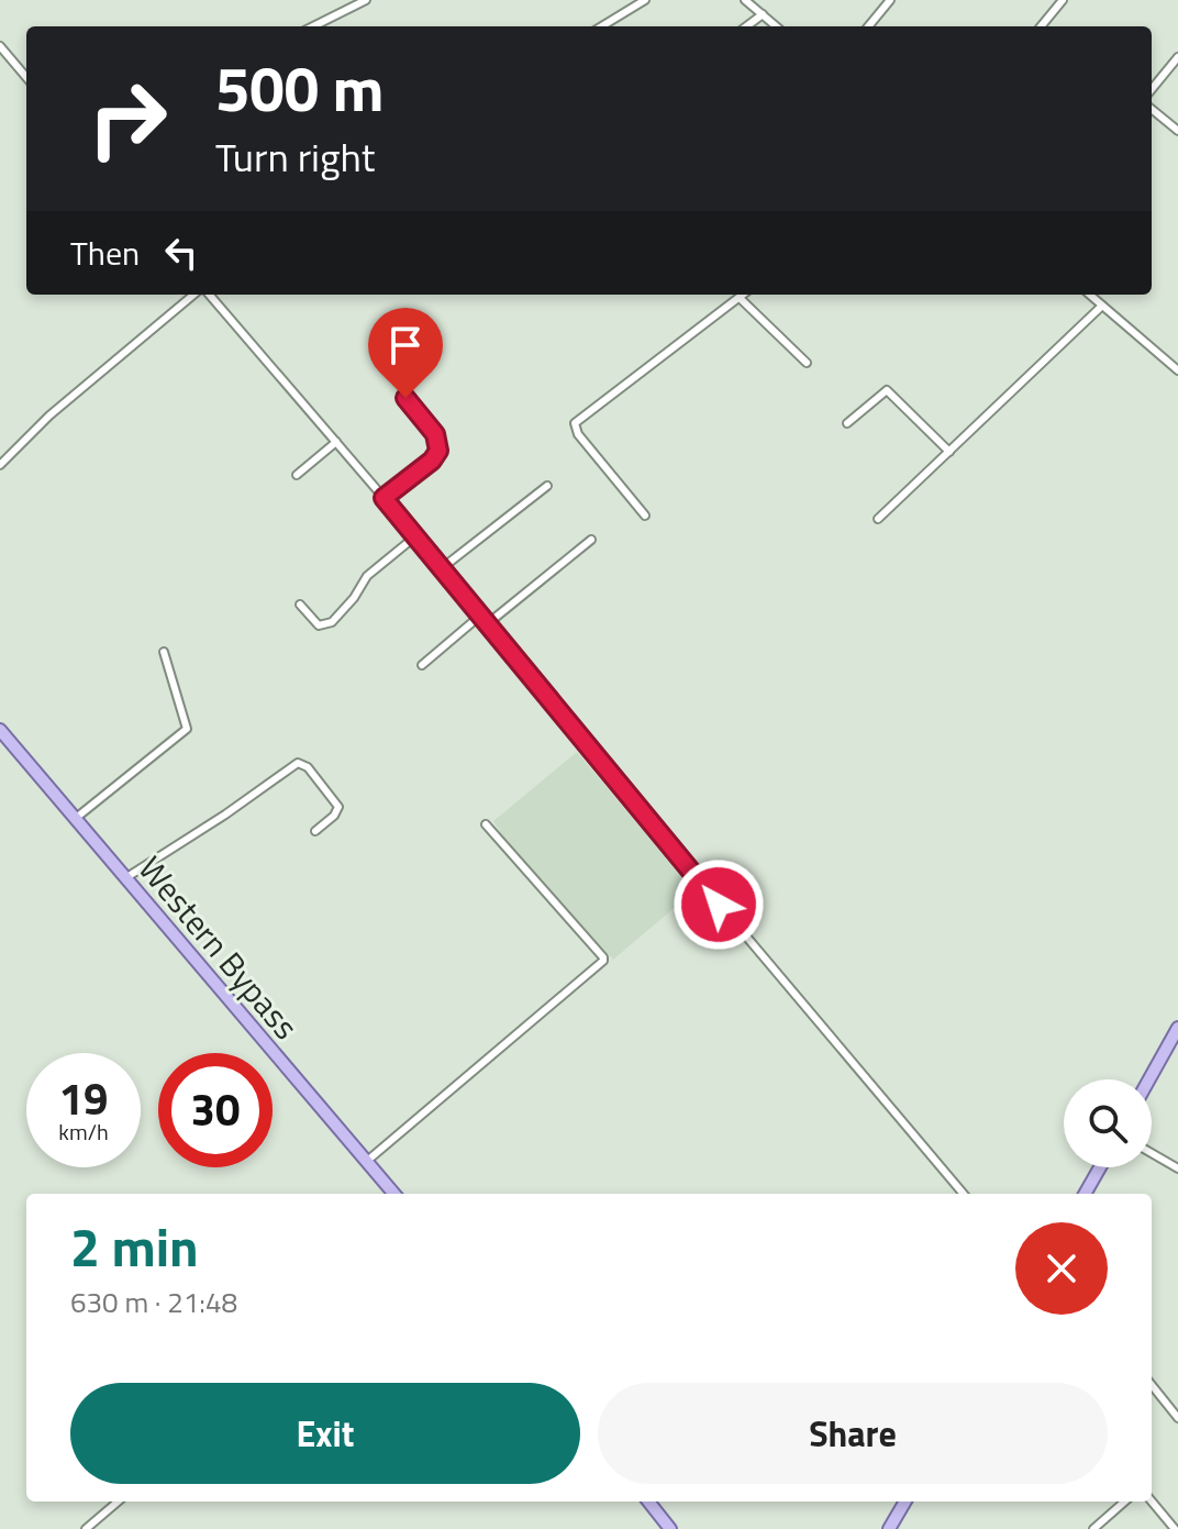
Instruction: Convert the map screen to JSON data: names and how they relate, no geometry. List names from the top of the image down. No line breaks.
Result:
{"streets":{"main road":["Western Bypass"]},"page":{"turn":["500 m","Turn right"],"then":"Then","speed":"19 km/h","limit":"30","heading":["2 min","630 m · 21:48"],"buttons":["Exit","Share"]}}
